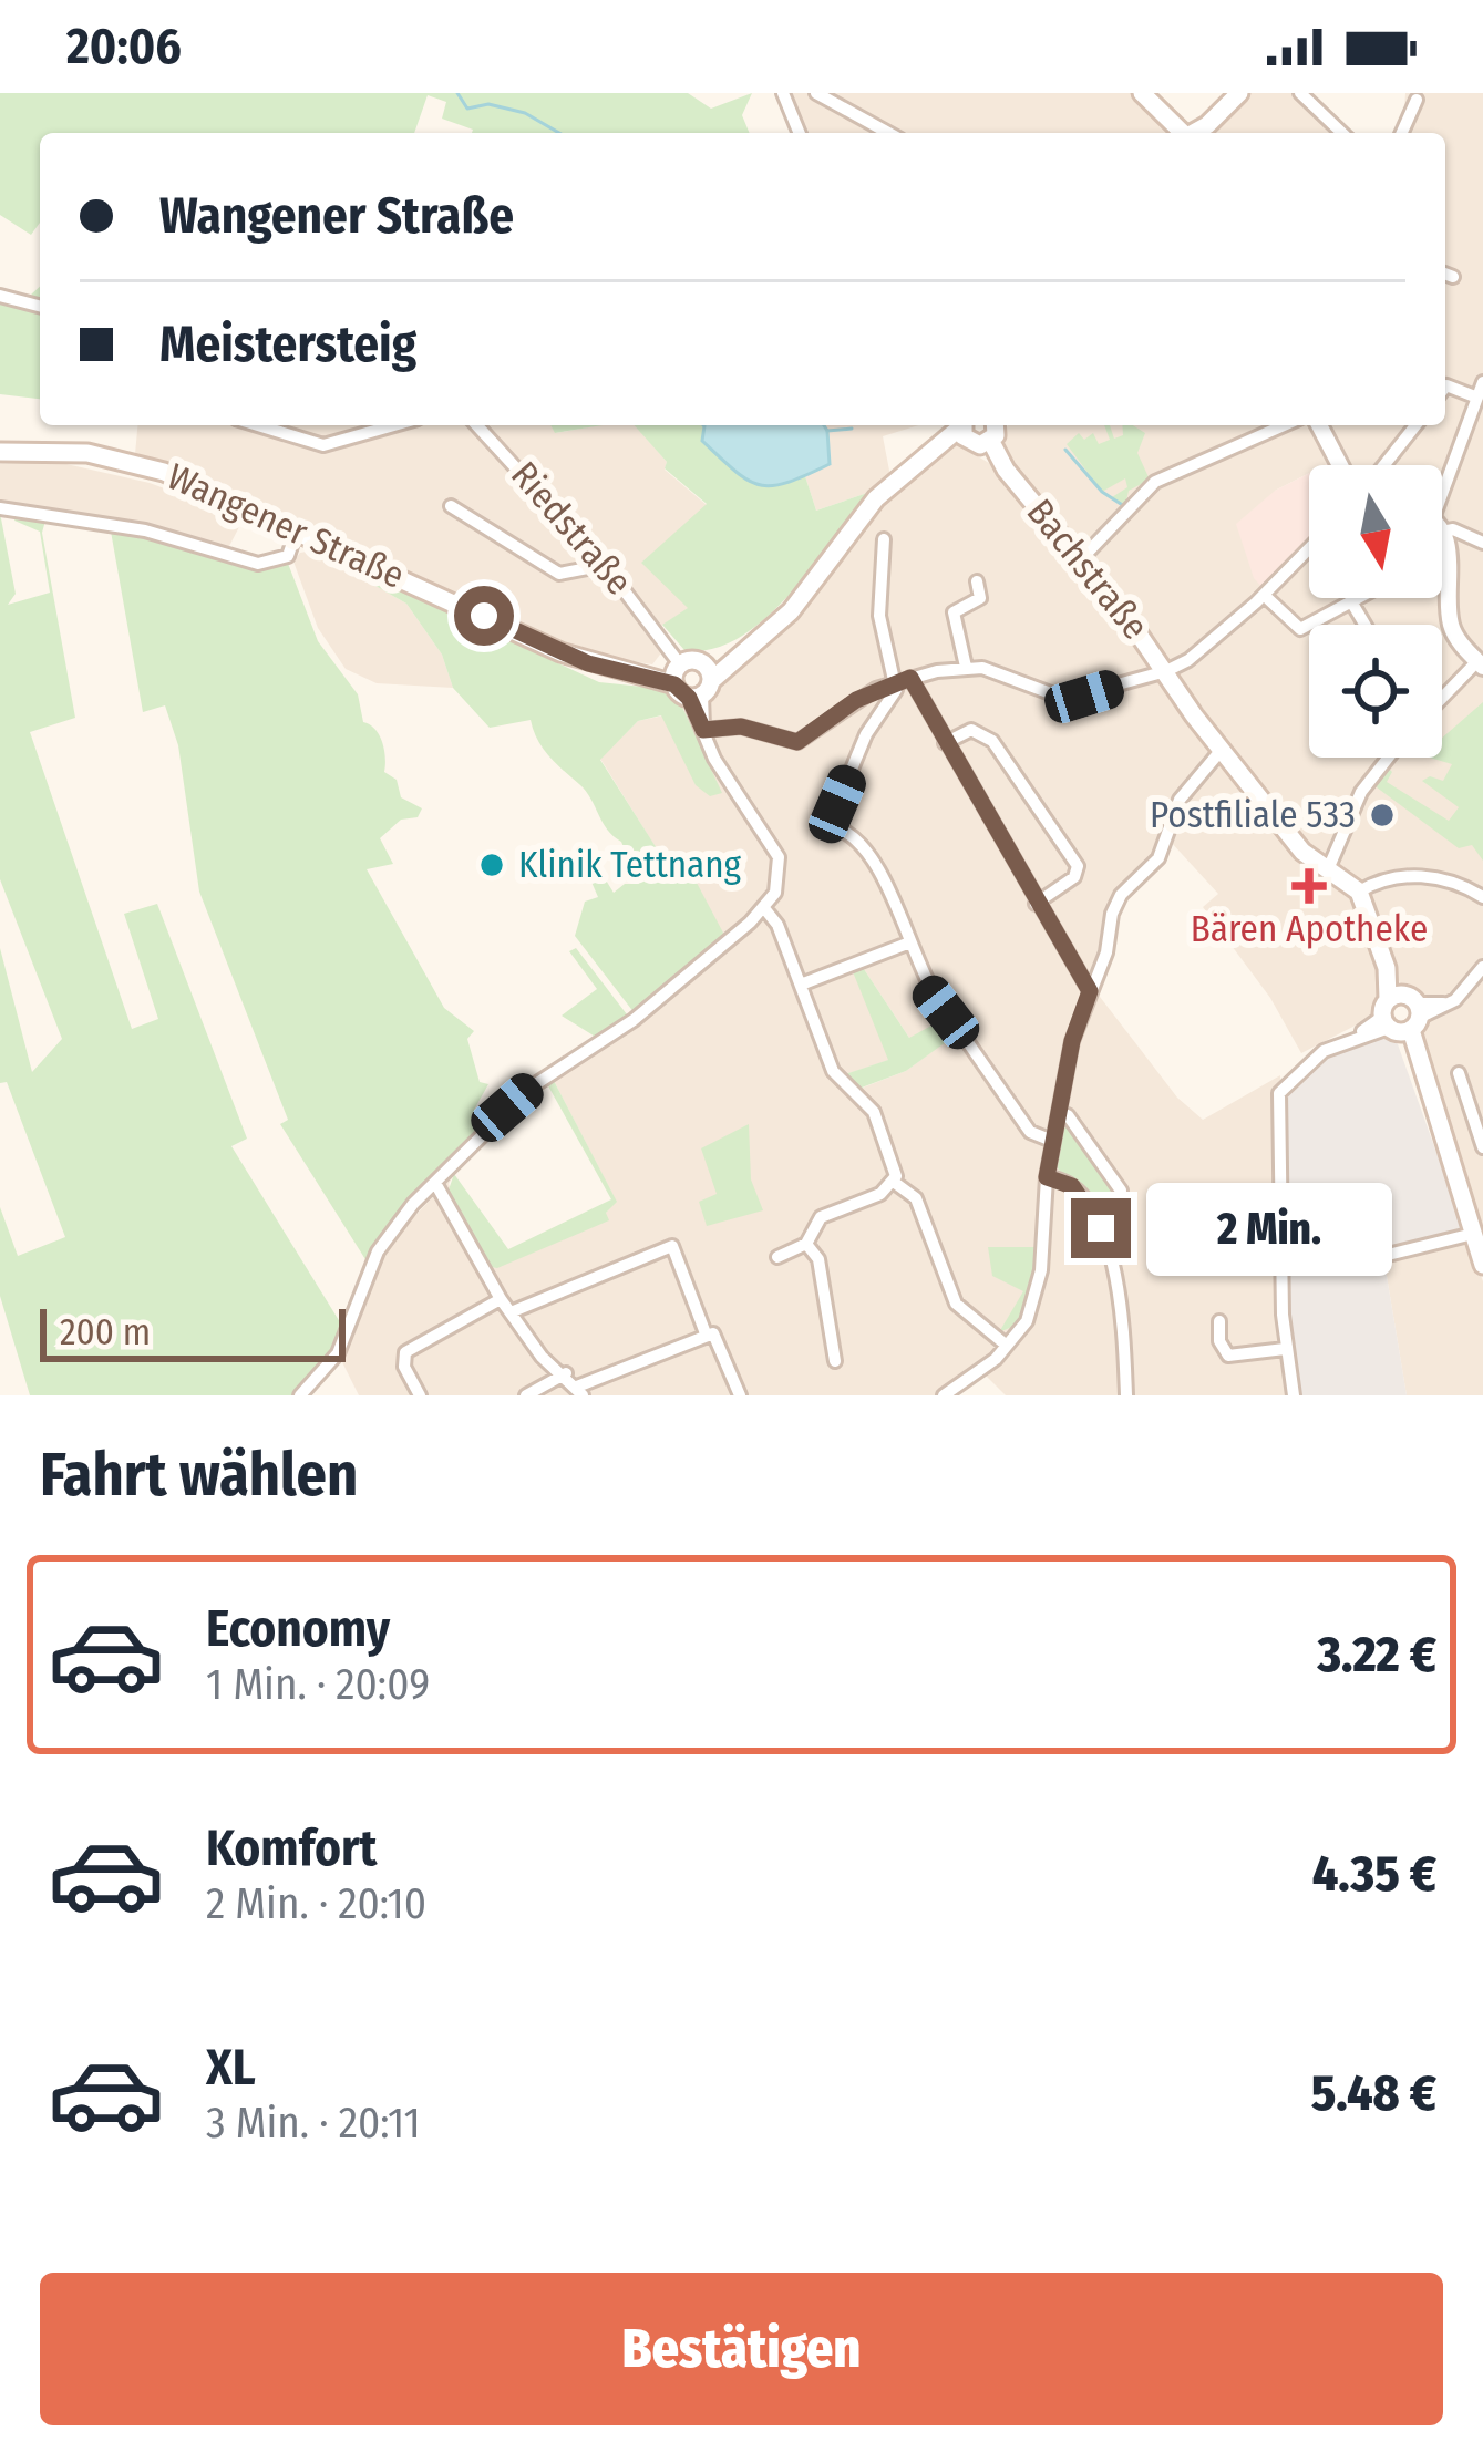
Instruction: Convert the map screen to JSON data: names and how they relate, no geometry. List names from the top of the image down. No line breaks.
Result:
{"streets":{"main road":["Wangener Straße","Bachstraße"],"street":["Riedstraße"]},"crossings":[["Wangener Straße","Riedstraße"]],"places":{"other":["Postfiliale 533","Klinik Tettnang"],"health":["Bären Apotheke"]},"scale_bar":"200 m","north":"bottom","page":{"status":"20:06","banner":["Wangener Straße","Meistersteig"],"bubble":"2 Min.","scale":"200 m","heading":"Fahrt wählen","list":[{"name":"Economy","note":"1 Min. · 20:09","value":"3.22 €"},{"name":"Komfort","note":"2 Min. · 20:10","value":"4.35 €"},{"name":"XL","note":"3 Min. · 20:11","value":"5.48 €"}],"buttons":"Bestätigen"}}
